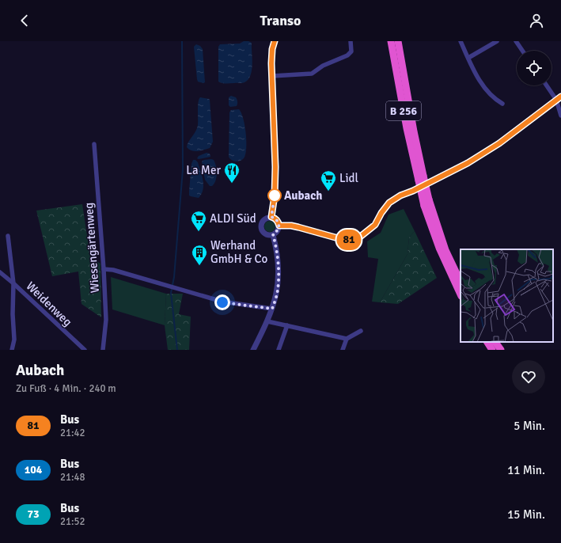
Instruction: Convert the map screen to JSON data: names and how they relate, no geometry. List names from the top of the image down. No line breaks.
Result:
{"streets":{"highway":["B 256"],"street":["Wiesengärtenweg","Weidenweg"]},"places":{"restaurant":["La Mer"],"supermarket":["Lidl","ALDI Süd"],"other":["Aubach"],"building":["Werhand GmbH & Co"]},"lines":["bus line 81"],"page":{"header":"Transo","on_map":"81","heading":["Aubach","Zu Fuß · 4 Min. · 240 m"],"list":[{"mark":"81","name":"Bus","note":"21:42","value":"5 Min."},{"mark":"104","name":"Bus","note":"21:48","value":"11 Min."},{"mark":"73","name":"Bus","note":"21:52","value":"15 Min."}]}}
